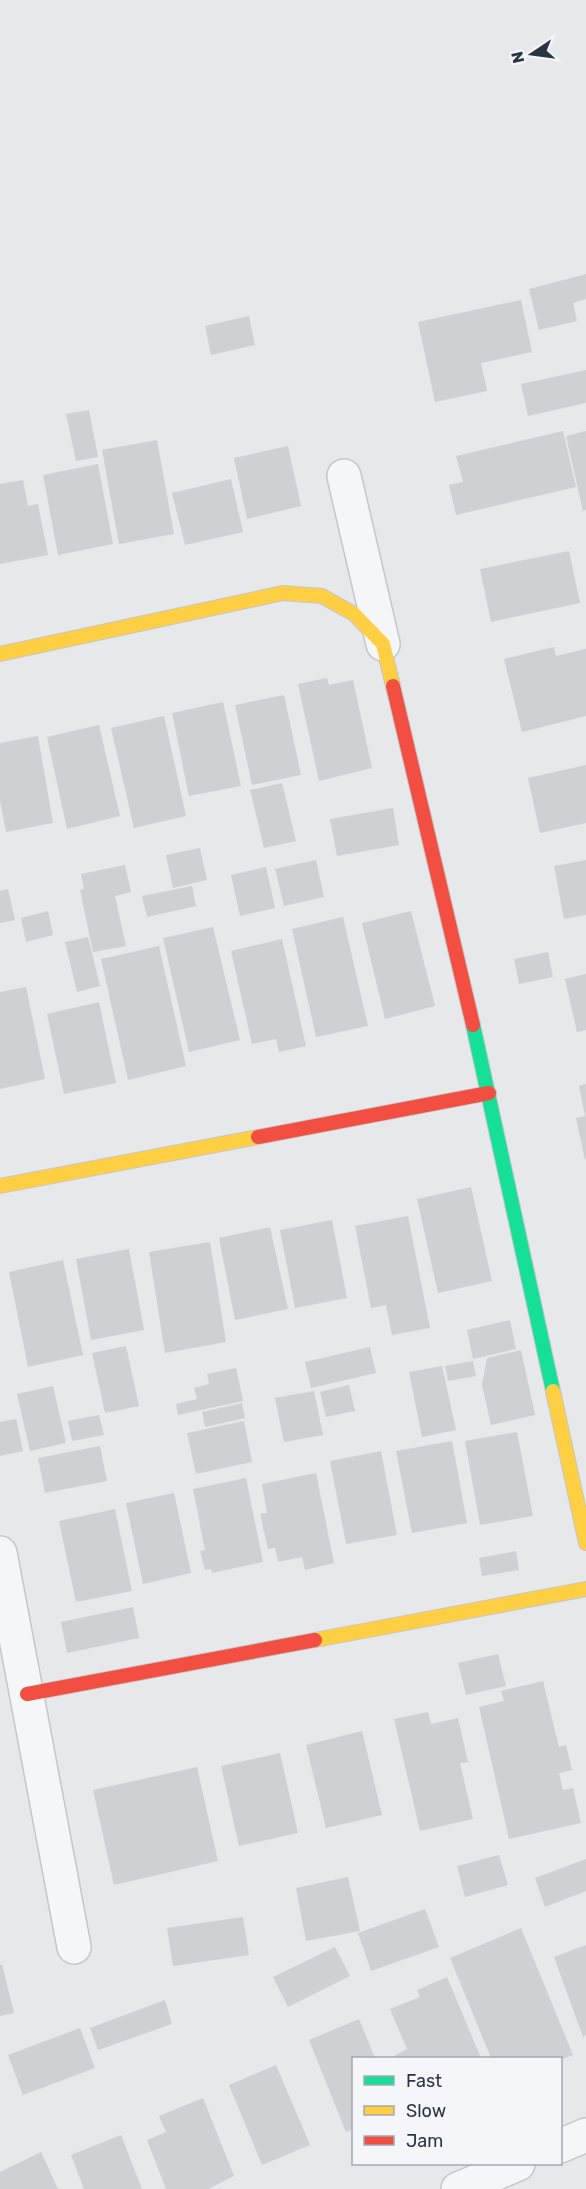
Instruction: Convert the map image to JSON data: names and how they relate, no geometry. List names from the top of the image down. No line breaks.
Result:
{"legend":["Fast","Slow","Jam"],"north":"left"}
